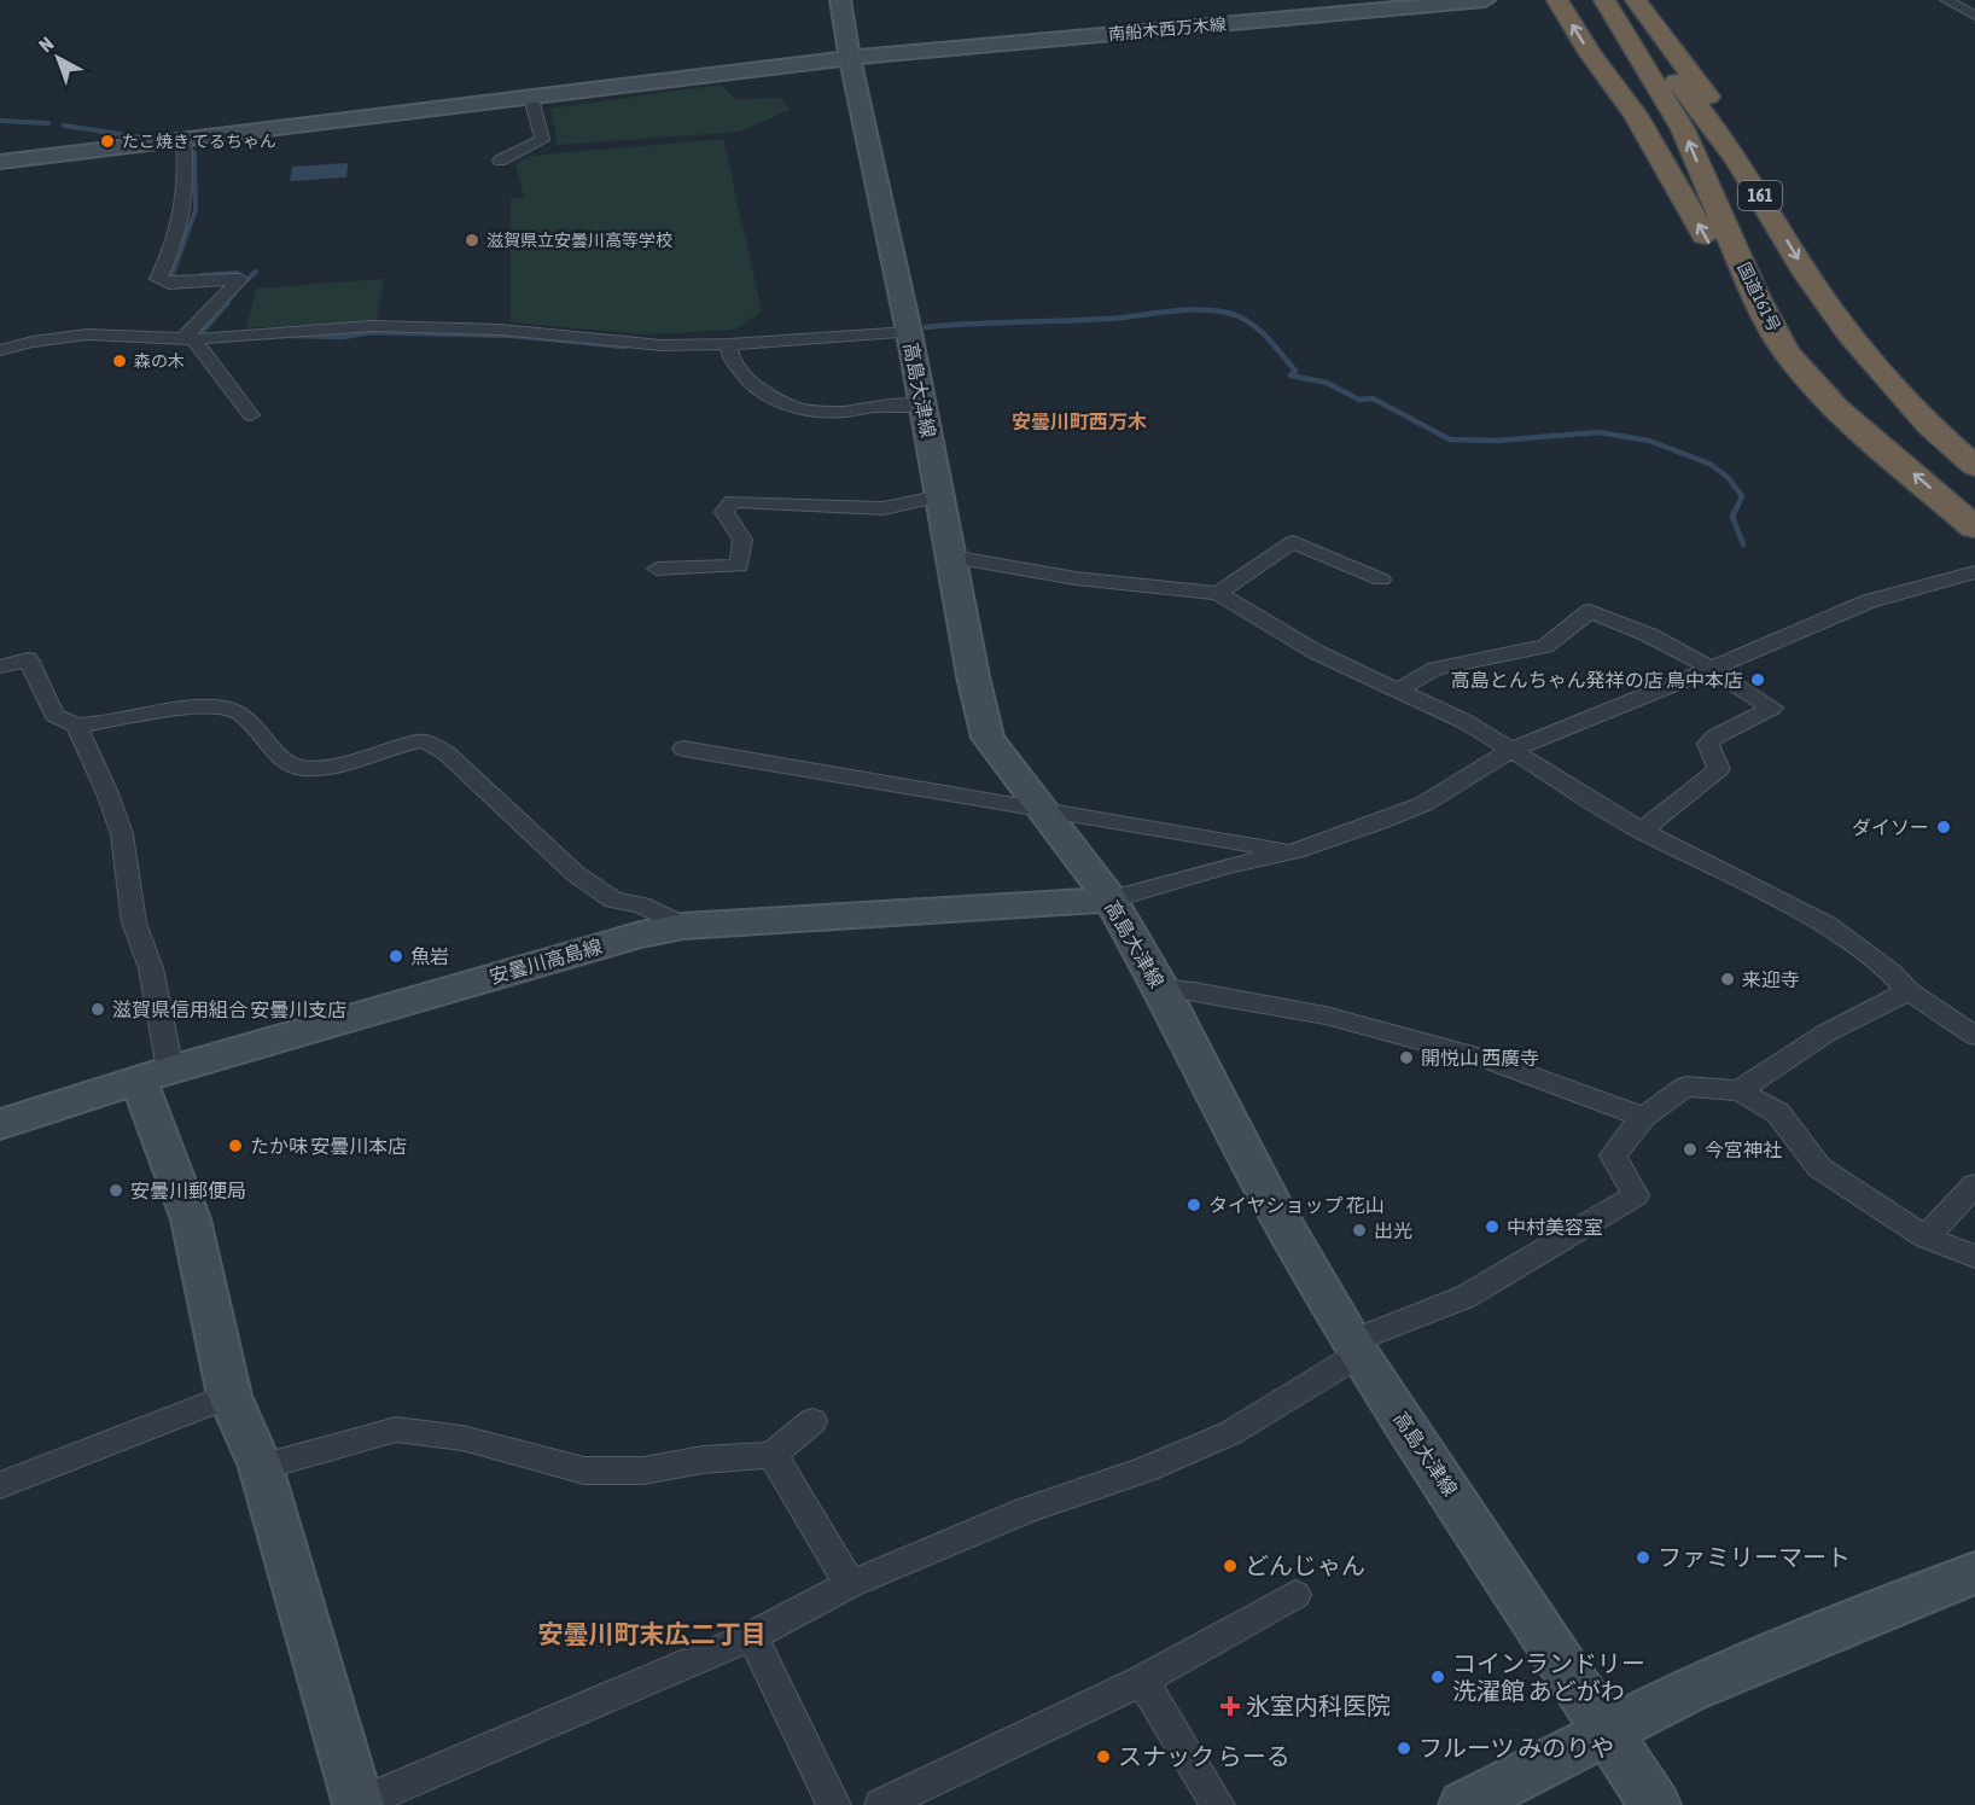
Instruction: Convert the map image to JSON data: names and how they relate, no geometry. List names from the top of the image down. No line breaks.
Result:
{"streets":{"highway":["161","国道161号"],"main road":["南船木西万木線","高島大津線","安曇川高島線"]},"crossings":[["南船木西万木線","高島大津線"],["高島大津線","安曇川高島線"]],"districts":["安曇川町西万木","安曇川町末広二丁目"],"places":{"other":["たこ焼き てるちゃん","滋賀県立安曇川高等学校","森の木","高島とんちゃん発祥の店 鳥中本店","ダイソー","魚岩","来迎寺","滋賀県信用組合 安曇川支店","開悦山 西廣寺","たか味 安曇川本店","今宮神社","安曇川郵便局","タイヤショップ 花山","中村美容室","出光","ファミリーマート","どんじゃん","コインランドリー 洗濯館 あどがわ","フルーツ みのりや","スナック らーる"],"health":["氷室内科医院"]},"north":"top left"}
